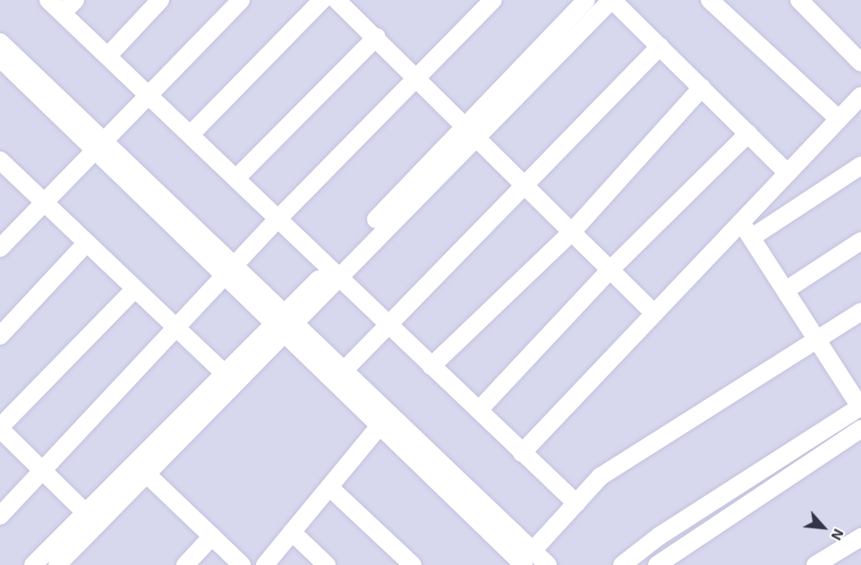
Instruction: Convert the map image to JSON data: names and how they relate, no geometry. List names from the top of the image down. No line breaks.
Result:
{"north":"bottom right"}
